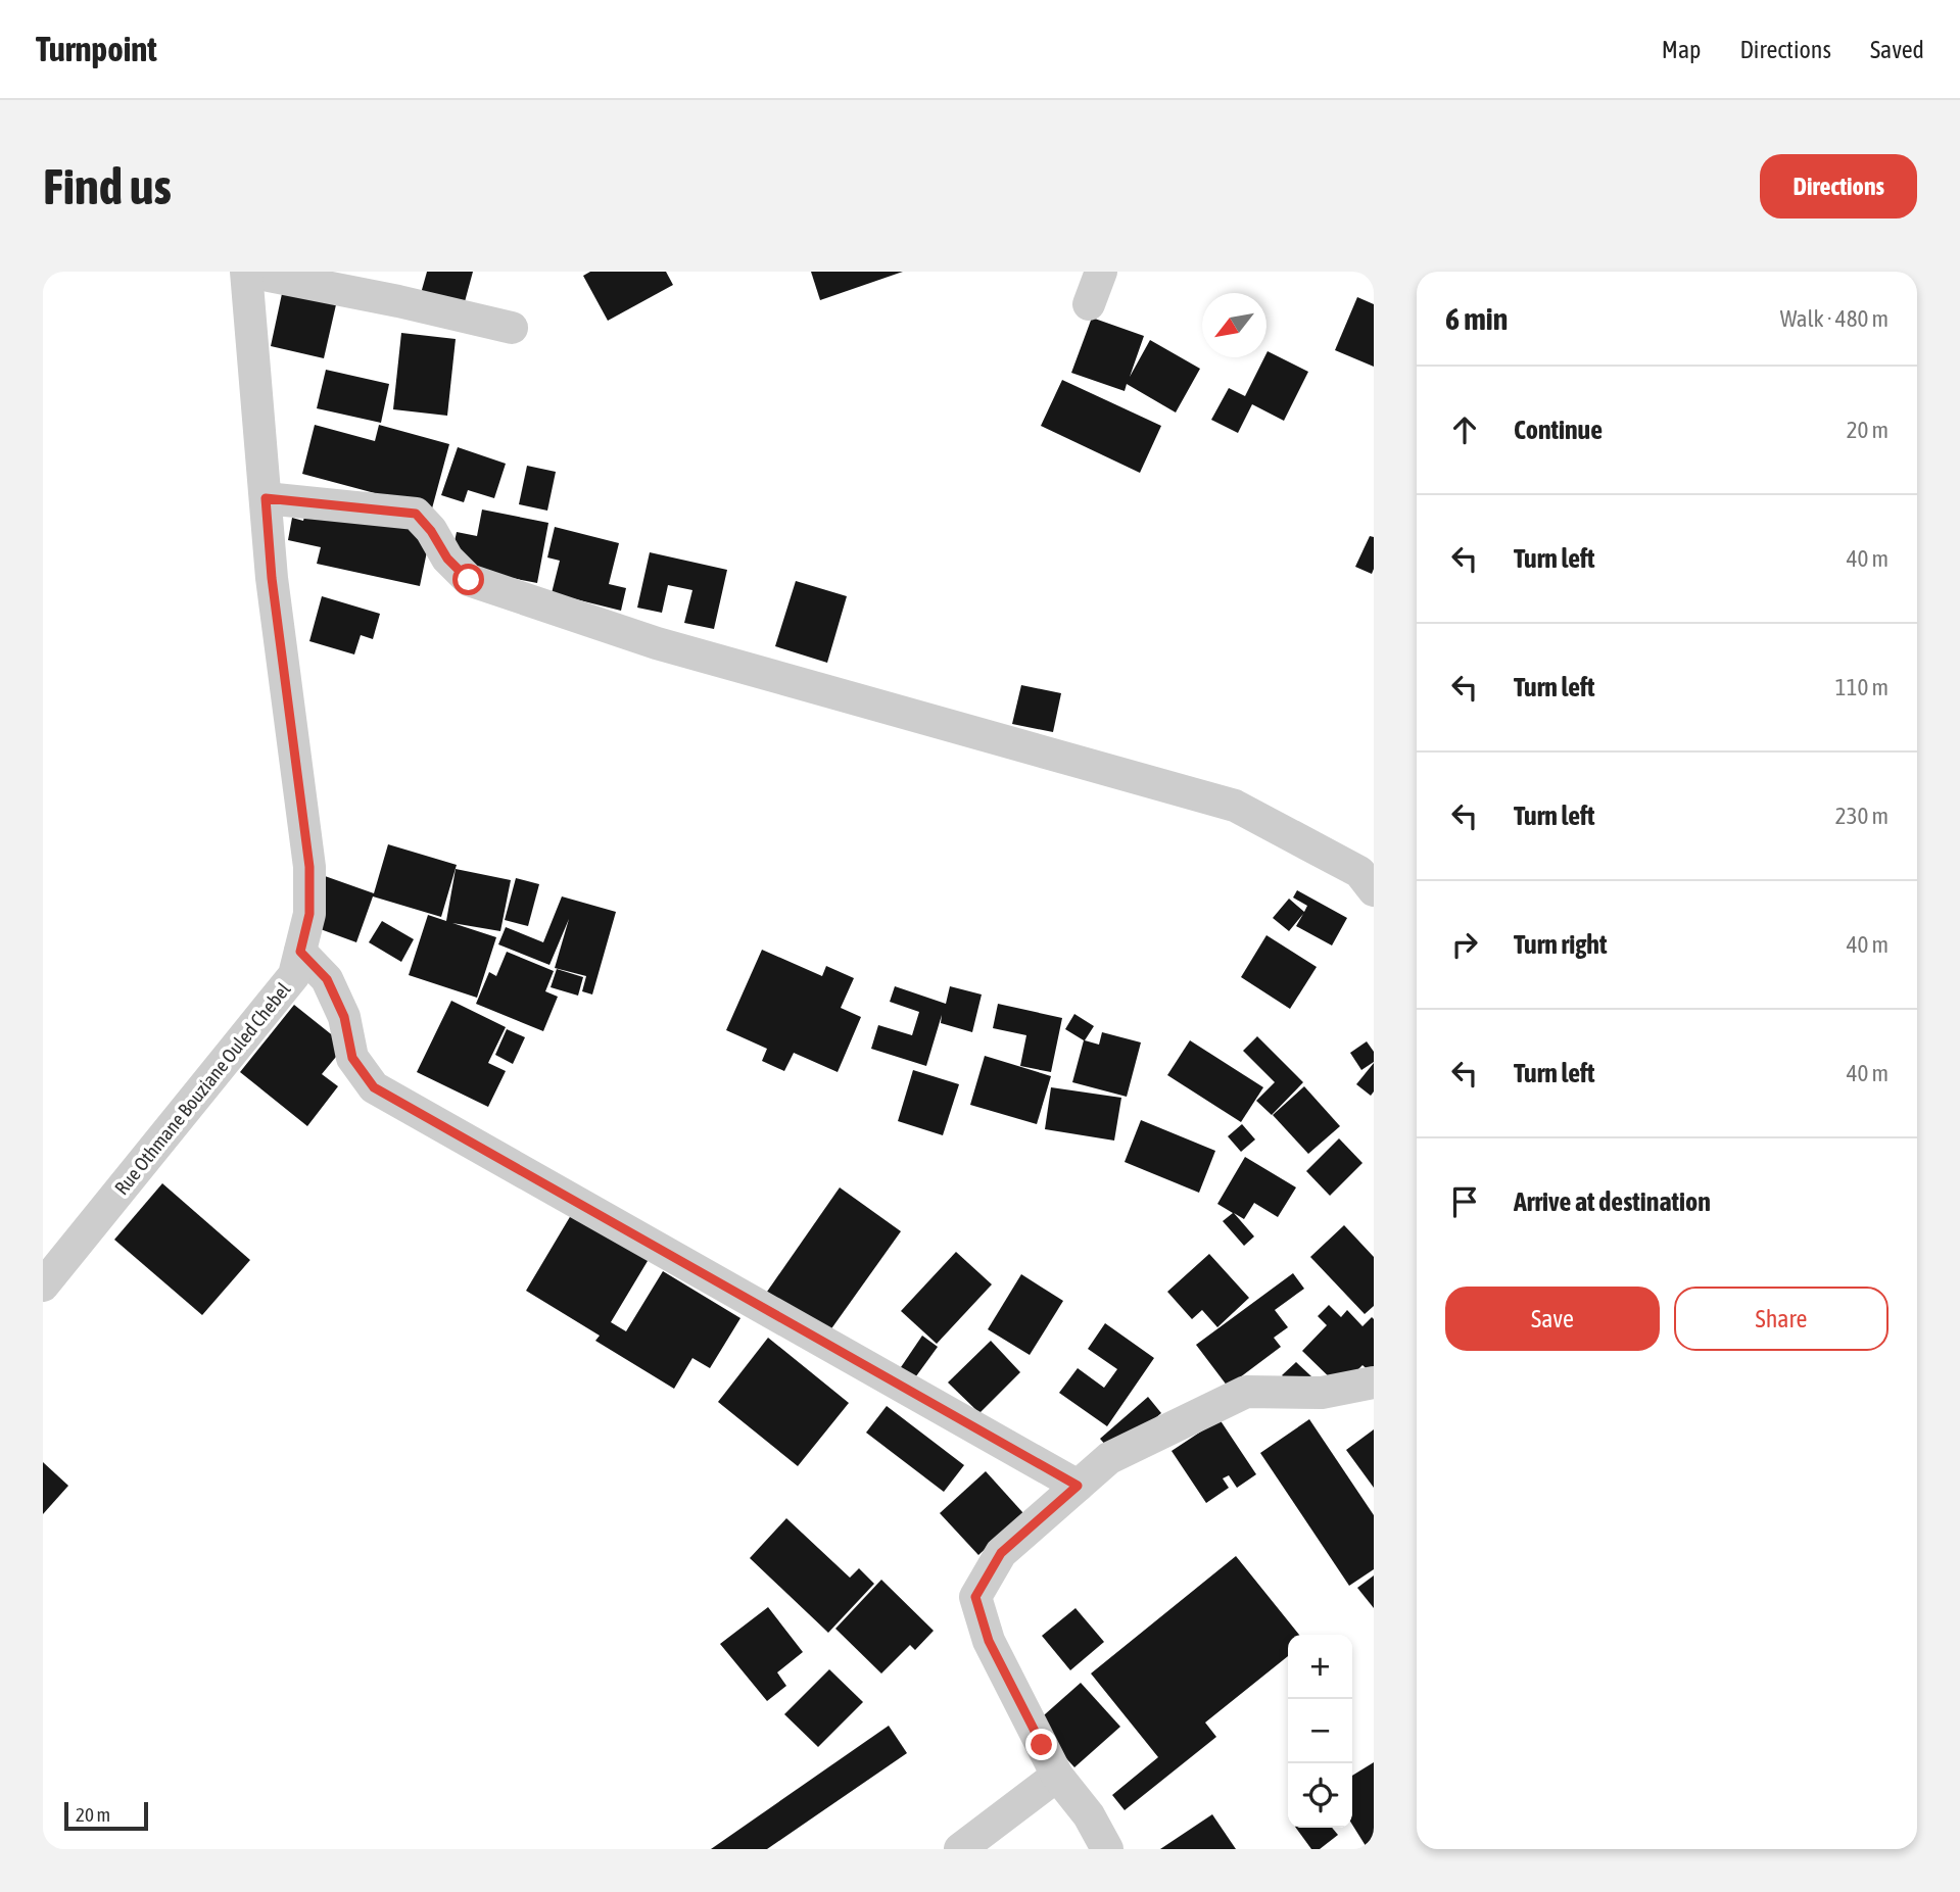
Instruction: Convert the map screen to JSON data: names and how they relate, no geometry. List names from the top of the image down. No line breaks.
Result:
{"streets":{"street":["Rue Othmane Bouziane Ouled Chebel"]},"scale_bar":"20 m","north":"bottom left","page":{"header":"Turnpoint","nav":["Map","Directions","Saved"],"buttons":["Directions",["Save","Share"]],"title":"Find us","heading":["6 min","Walk · 480 m"],"list":[["Continue","20 m"],["Turn left","40 m"],["Turn left","110 m"],["Turn left","230 m"],["Turn right","40 m"],["Turn left","40 m"],"Arrive at destination"],"map_buttons":["+","−"],"scale":"20 m"}}
